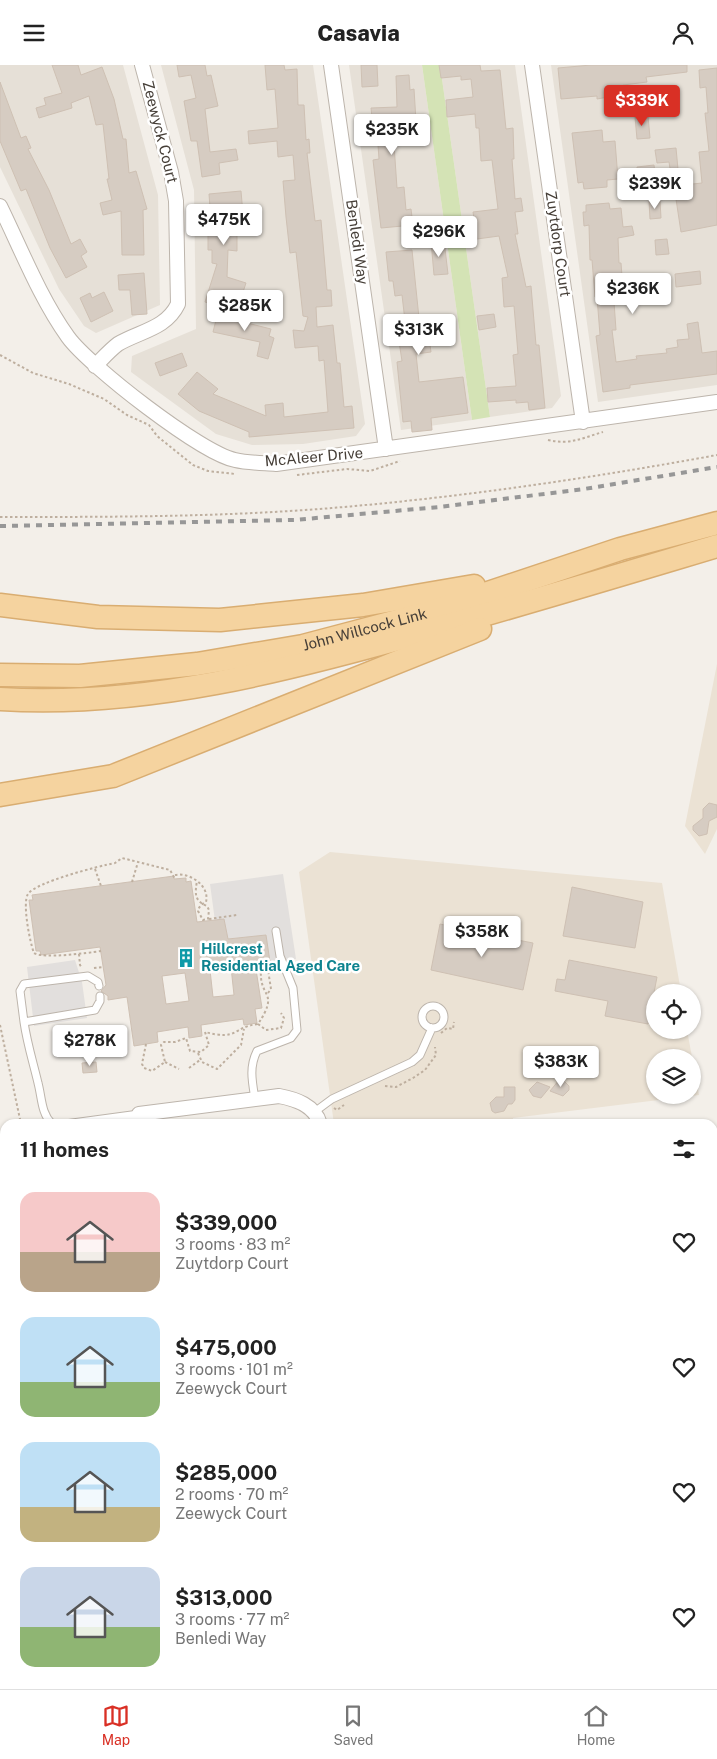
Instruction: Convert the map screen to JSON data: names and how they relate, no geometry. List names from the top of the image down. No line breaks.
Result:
{"streets":{"main road":["John Willcock Link"],"street":["Zeewyck Court","Benledi Way","Zuytdorp Court","McAleer Drive"]},"crossings":[["Zeewyck Court","McAleer Drive"],["Benledi Way","McAleer Drive"],["Zuytdorp Court","McAleer Drive"]],"places":{"building":["Hillcrest Residential Aged Care"]},"page":{"header":"Casavia","price":["$339K","$235K","$239K","$475K","$296K","$236K","$285K","$313K","$358K","$278K","$383K"],"heading":"11 homes","list":[{"name":"$339,000","note":"3 rooms · 83 m² · Zuytdorp Court"},{"name":"$475,000","note":"3 rooms · 101 m² · Zeewyck Court"},{"name":"$285,000","note":"2 rooms · 70 m² · Zeewyck Court"},{"name":"$313,000","note":"3 rooms · 77 m² · Benledi Way"}],"tabs":["Map","Saved","Home"]}}
